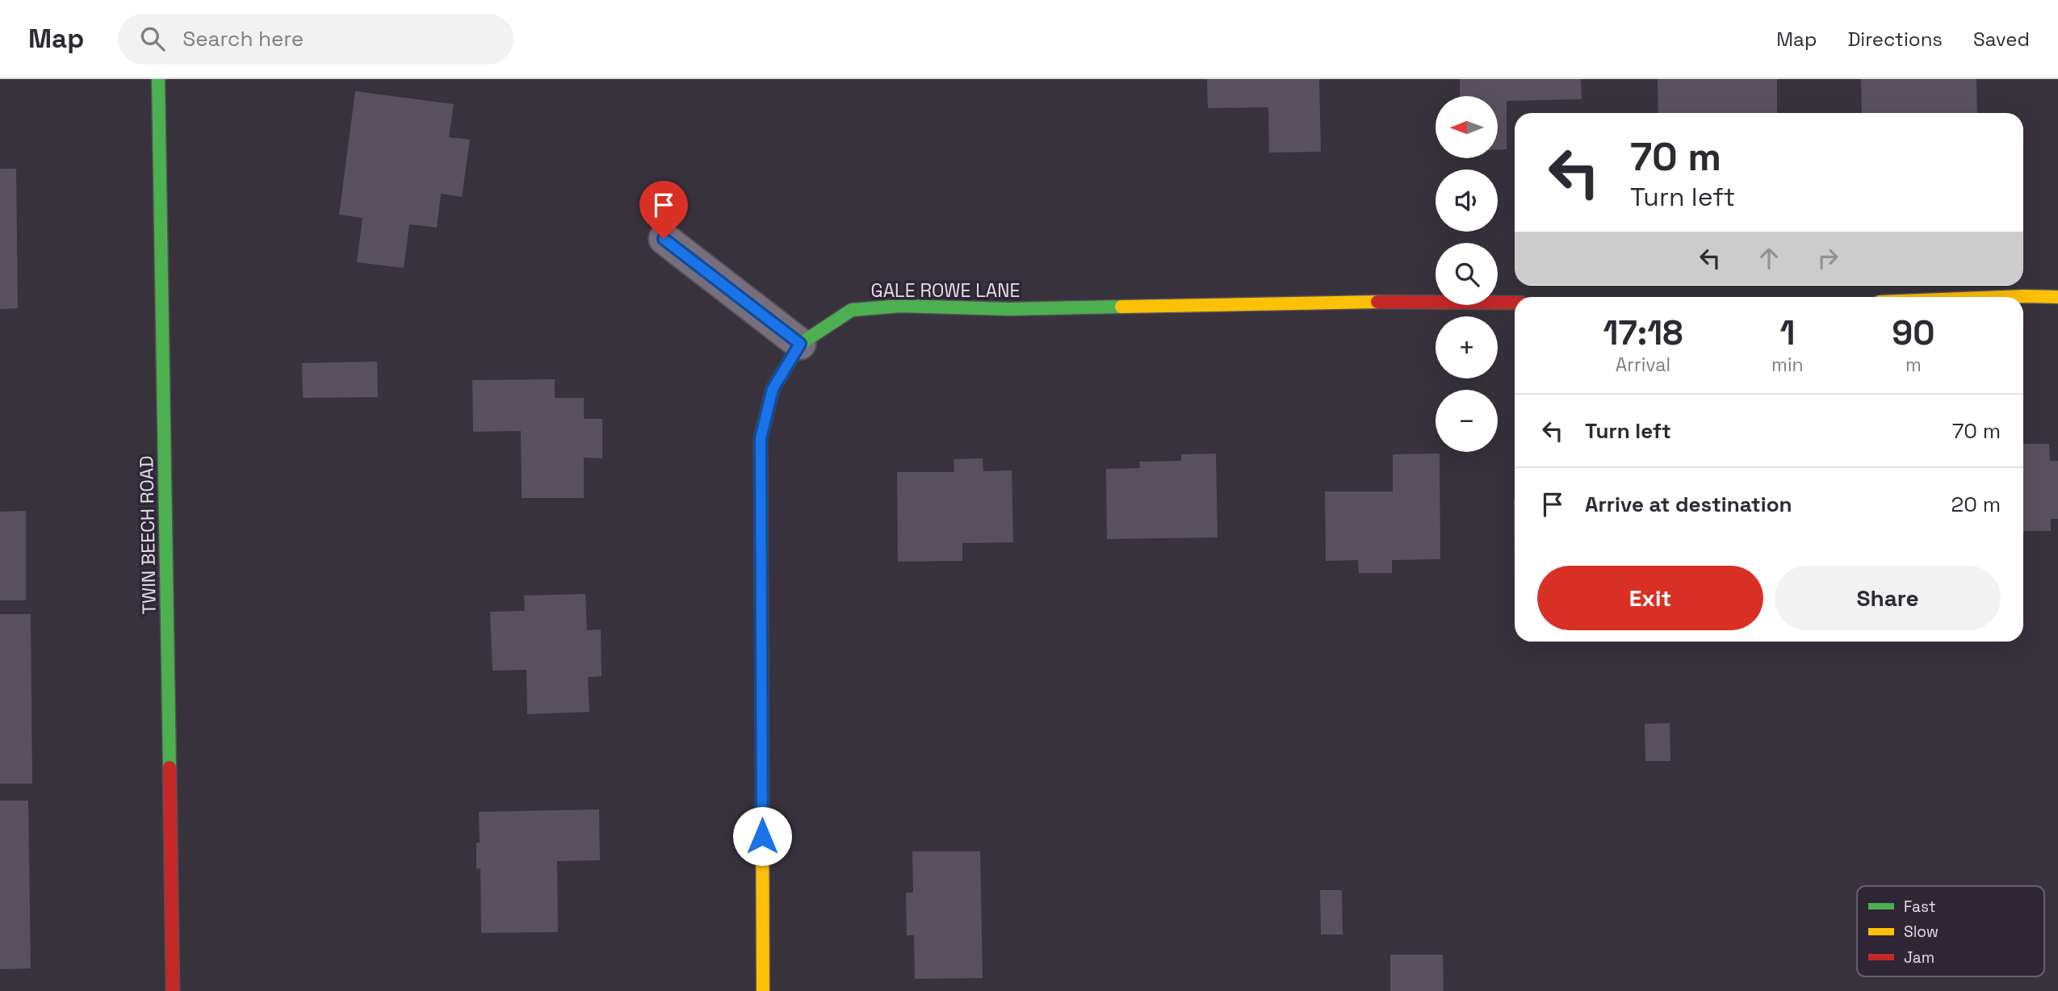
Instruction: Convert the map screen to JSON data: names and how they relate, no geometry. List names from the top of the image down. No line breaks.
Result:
{"streets":{"street":["GALE ROWE LANE","TWIN BEECH ROAD"]},"legend":["Fast","Slow","Jam"],"north":"left","page":{"header":"Map","search":"Search here","nav":["Map","Directions","Saved"],"map_buttons":["+","−"],"turn":["70 m","Turn left"],"eta":["17:18","Arrival","1","min","90","m"],"list":[{"name":"Turn left","value":"70 m"},{"name":"Arrive at destination","value":"20 m"}],"buttons":["Exit","Share"]}}
